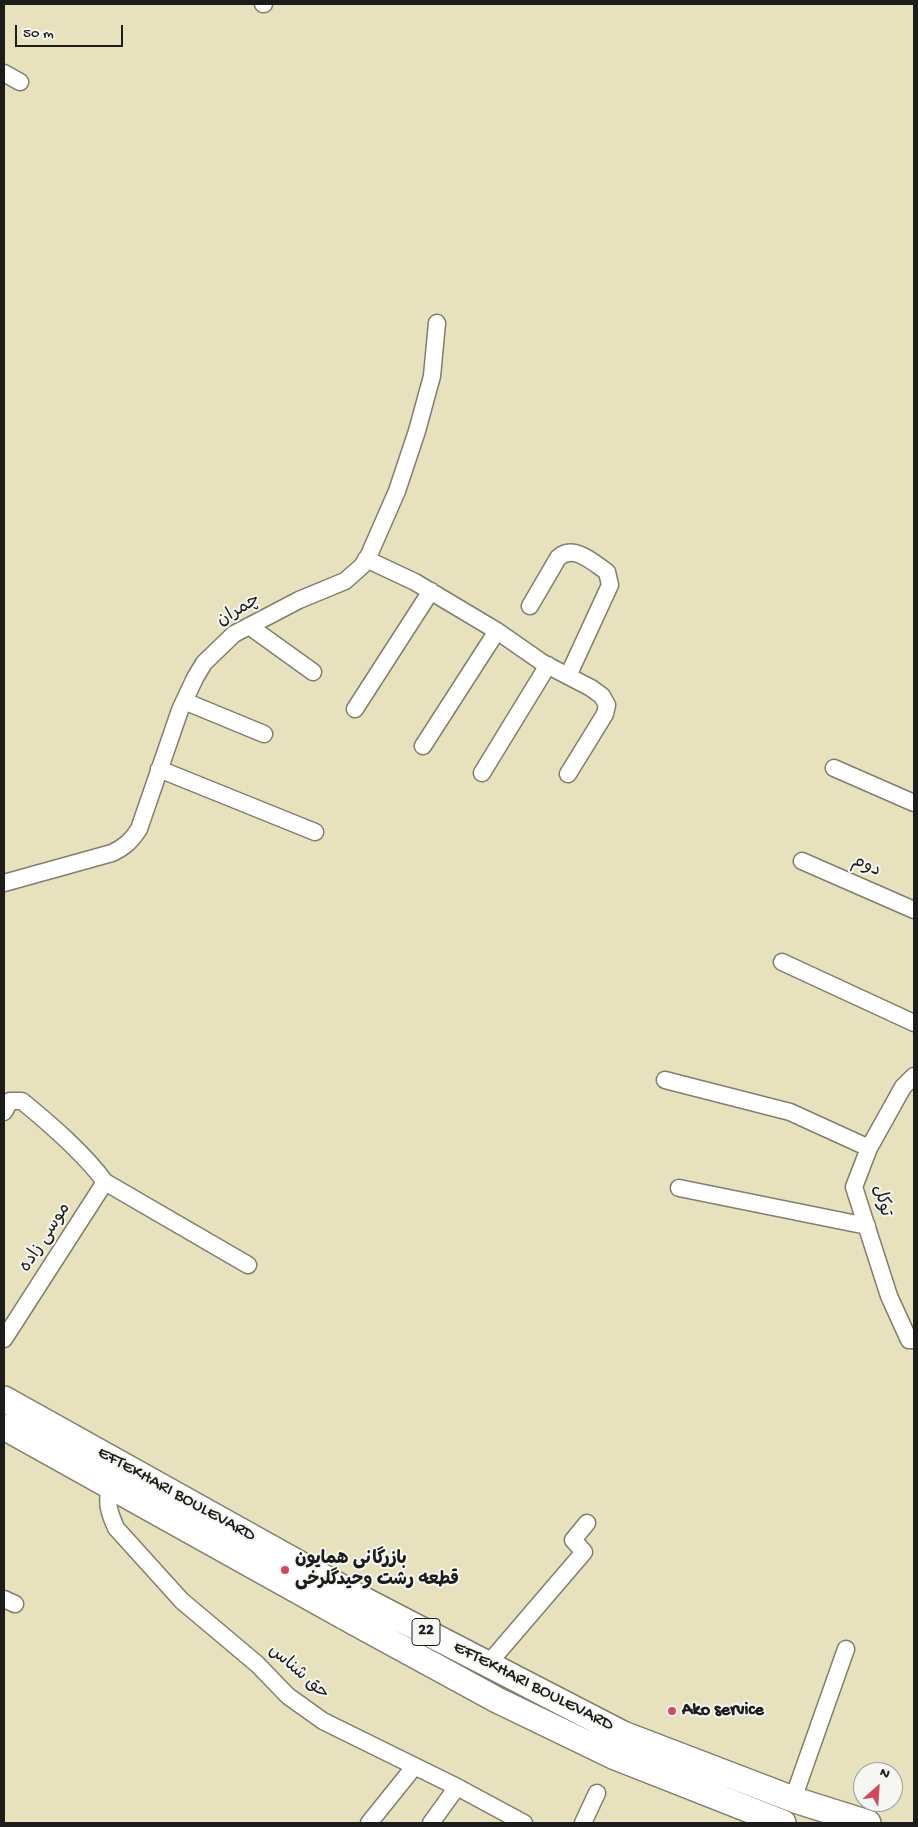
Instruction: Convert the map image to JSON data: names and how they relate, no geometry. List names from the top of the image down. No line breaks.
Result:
{"streets":{"highway":["EFTEKHARI BOULEVARD","22"],"street":["چمران","دوم","توکل","موسی زاده","حق شناس"]},"crossings":[["EFTEKHARI BOULEVARD","حق شناس"]],"places":["بازرگانی همایون قطعه رشت وحیدگلرخی","Ako service"],"scale_bar":"50 m","north":"top right"}
